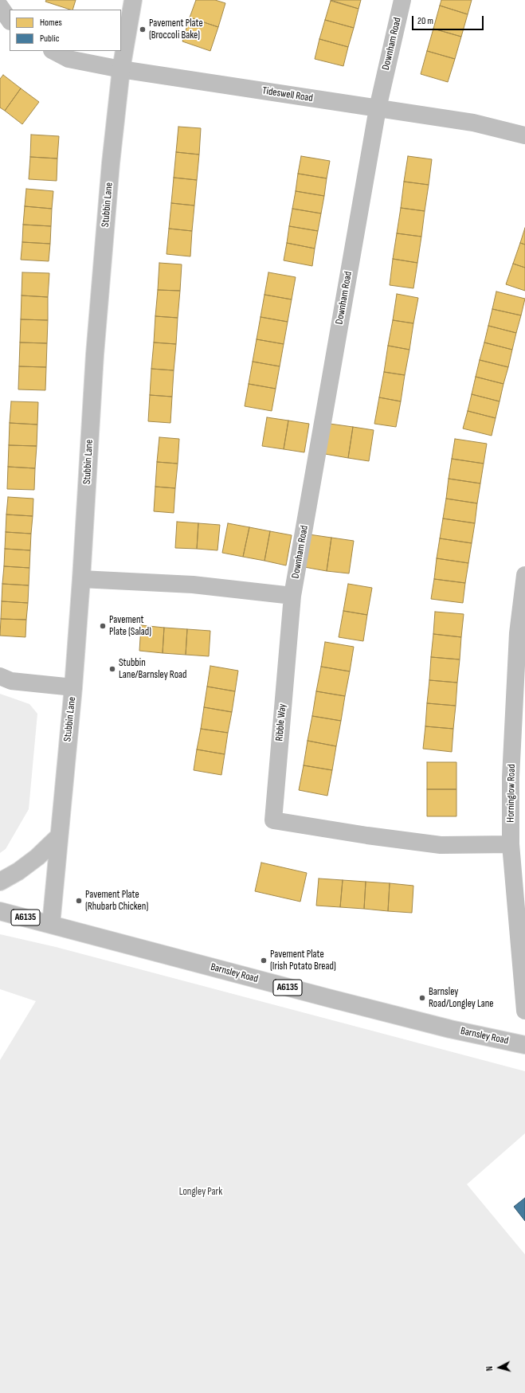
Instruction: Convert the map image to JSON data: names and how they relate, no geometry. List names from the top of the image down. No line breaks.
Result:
{"streets":{"street":["Downham Road","Tideswell Road","Stubbin Lane","Ribble Way","Horninglow Road","A6135","Barnsley Road"]},"crossings":[["Downham Road","Tideswell Road"],["Downham Road","Ribble Way"],["Tideswell Road","Stubbin Lane"],["Stubbin Lane","Barnsley Road"],["Ribble Way","Horninglow Road"]],"parks":["Longley Park"],"places":["Pavement Plate (Broccoli Bake)","Pavement Plate (Salad)","Stubbin Lane/Barnsley Road","Pavement Plate (Rhubarb Chicken)","Pavement Plate (Irish Potato Bread)","Barnsley Road/Longley Lane"],"legend":["Homes","Public"],"scale_bar":"20 m","north":"left"}
